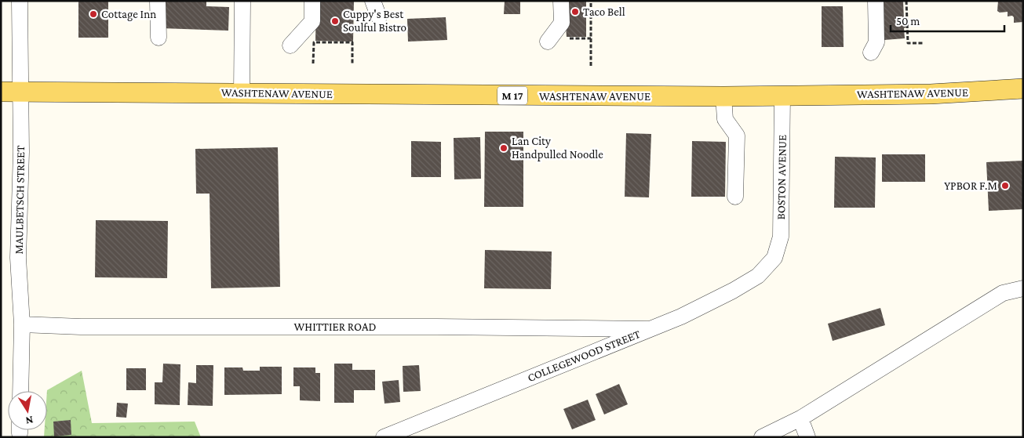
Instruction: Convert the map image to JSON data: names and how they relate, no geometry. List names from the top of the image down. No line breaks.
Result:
{"streets":{"main road":["WASHTENAW AVENUE","M 17"],"street":["BOSTON AVENUE","MAULBETSCH STREET","WHITTIER ROAD","COLLEGEWOOD STREET"]},"crossings":[["WASHTENAW AVENUE","BOSTON AVENUE"],["WASHTENAW AVENUE","MAULBETSCH STREET"],["BOSTON AVENUE","COLLEGEWOOD STREET"],["MAULBETSCH STREET","WHITTIER ROAD"],["WHITTIER ROAD","COLLEGEWOOD STREET"]],"places":["Taco Bell","Cottage Inn","Cuppy's Best Soulful Bistro","Lan City Handpulled Noodle","YPBOR F.M"],"scale_bar":"50 m","north":"bottom"}
